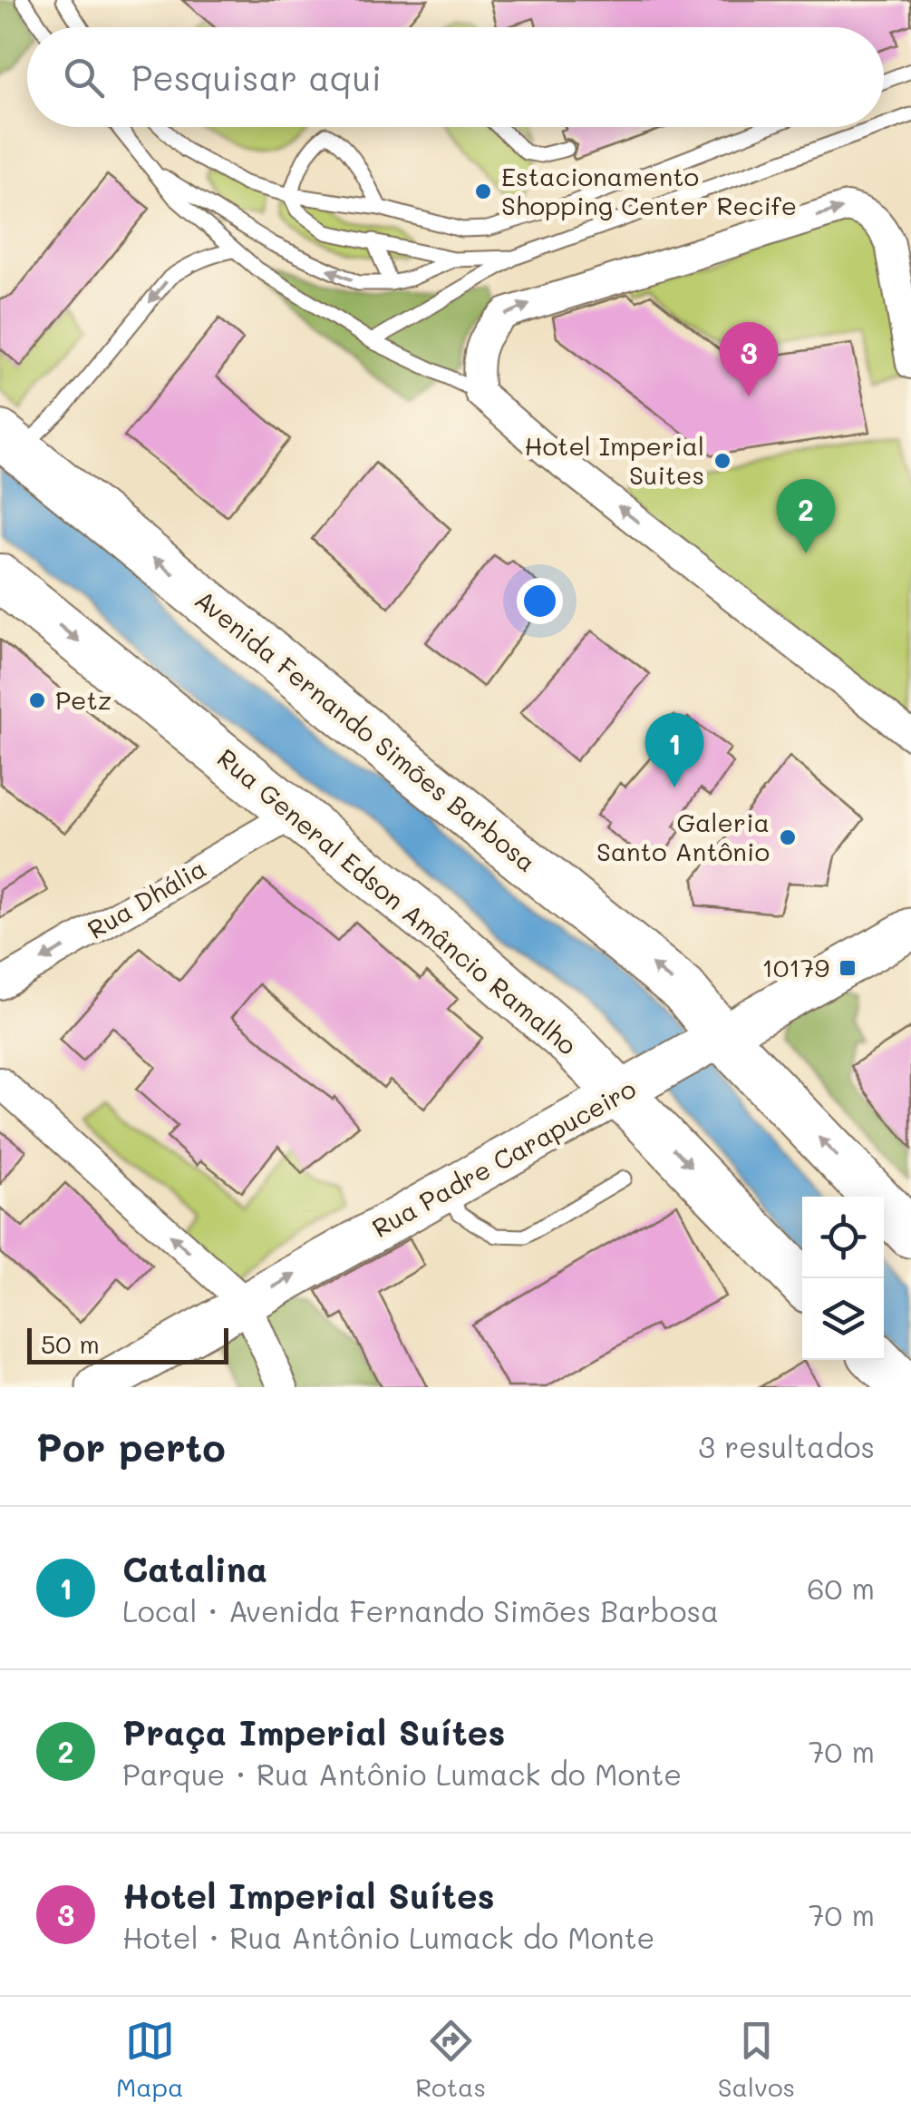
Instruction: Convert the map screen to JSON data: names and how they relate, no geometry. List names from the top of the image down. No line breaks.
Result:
{"streets":{"main road":["Avenida Fernando Simões Barbosa","Rua General Edson Amâncio Ramalho"],"street":["Rua Dhália","Rua Padre Carapuceiro"]},"crossings":[["Avenida Fernando Simões Barbosa","Rua Padre Carapuceiro"],["Rua Dhália","Rua General Edson Amâncio Ramalho"],["Rua General Edson Amâncio Ramalho","Rua Padre Carapuceiro"]],"one_way":["Avenida Fernando Simões Barbosa","Rua Dhália","Rua General Edson Amâncio Ramalho"],"places":{"other":["Estacionamento Shopping Center Recife","Hotel Imperial Suites","Petz","Galeria Santo Antônio"],"transit":["10179"]},"scale_bar":"50 m","page":{"search":"Pesquisar aqui","pins":["3","2","1"],"scale":"50 m","heading":["Por perto","3 resultados"],"list":[{"mark":"1","name":"Catalina","note":"Local · Avenida Fernando Simões Barbosa","value":"60 m"},{"mark":"2","name":"Praça Imperial Suítes","note":"Parque · Rua Antônio Lumack do Monte","value":"70 m"},{"mark":"3","name":"Hotel Imperial Suítes","note":"Hotel · Rua Antônio Lumack do Monte","value":"70 m"}],"nav":["Mapa","Rotas","Salvos"]}}
